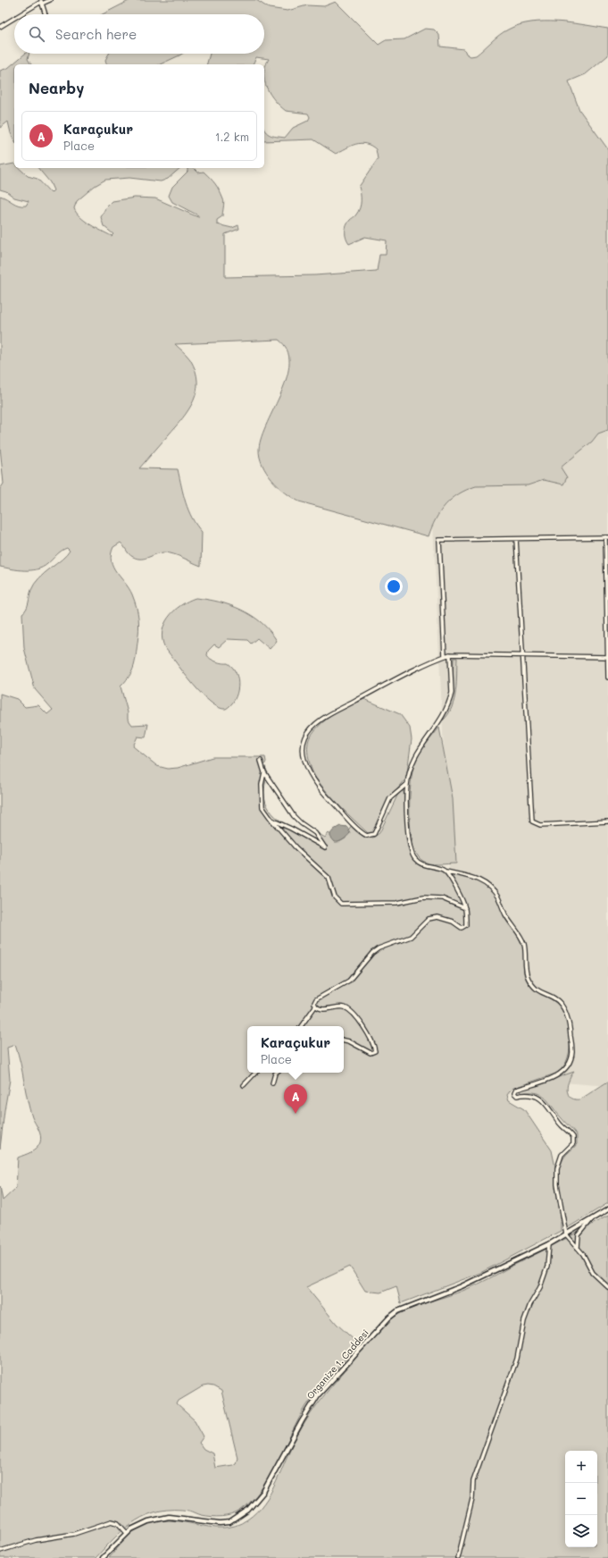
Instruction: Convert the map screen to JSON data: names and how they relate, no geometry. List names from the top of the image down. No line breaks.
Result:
{"streets":{"street":["Organize 1. Caddesi"]},"page":{"search":"Search here","heading":"Nearby","list":[{"mark":"A","name":"Karaçukur","note":"Place","value":"1.2 km"}],"popup":["Karaçukur","Place"],"pins":"A","map_buttons":["+","−"]}}
